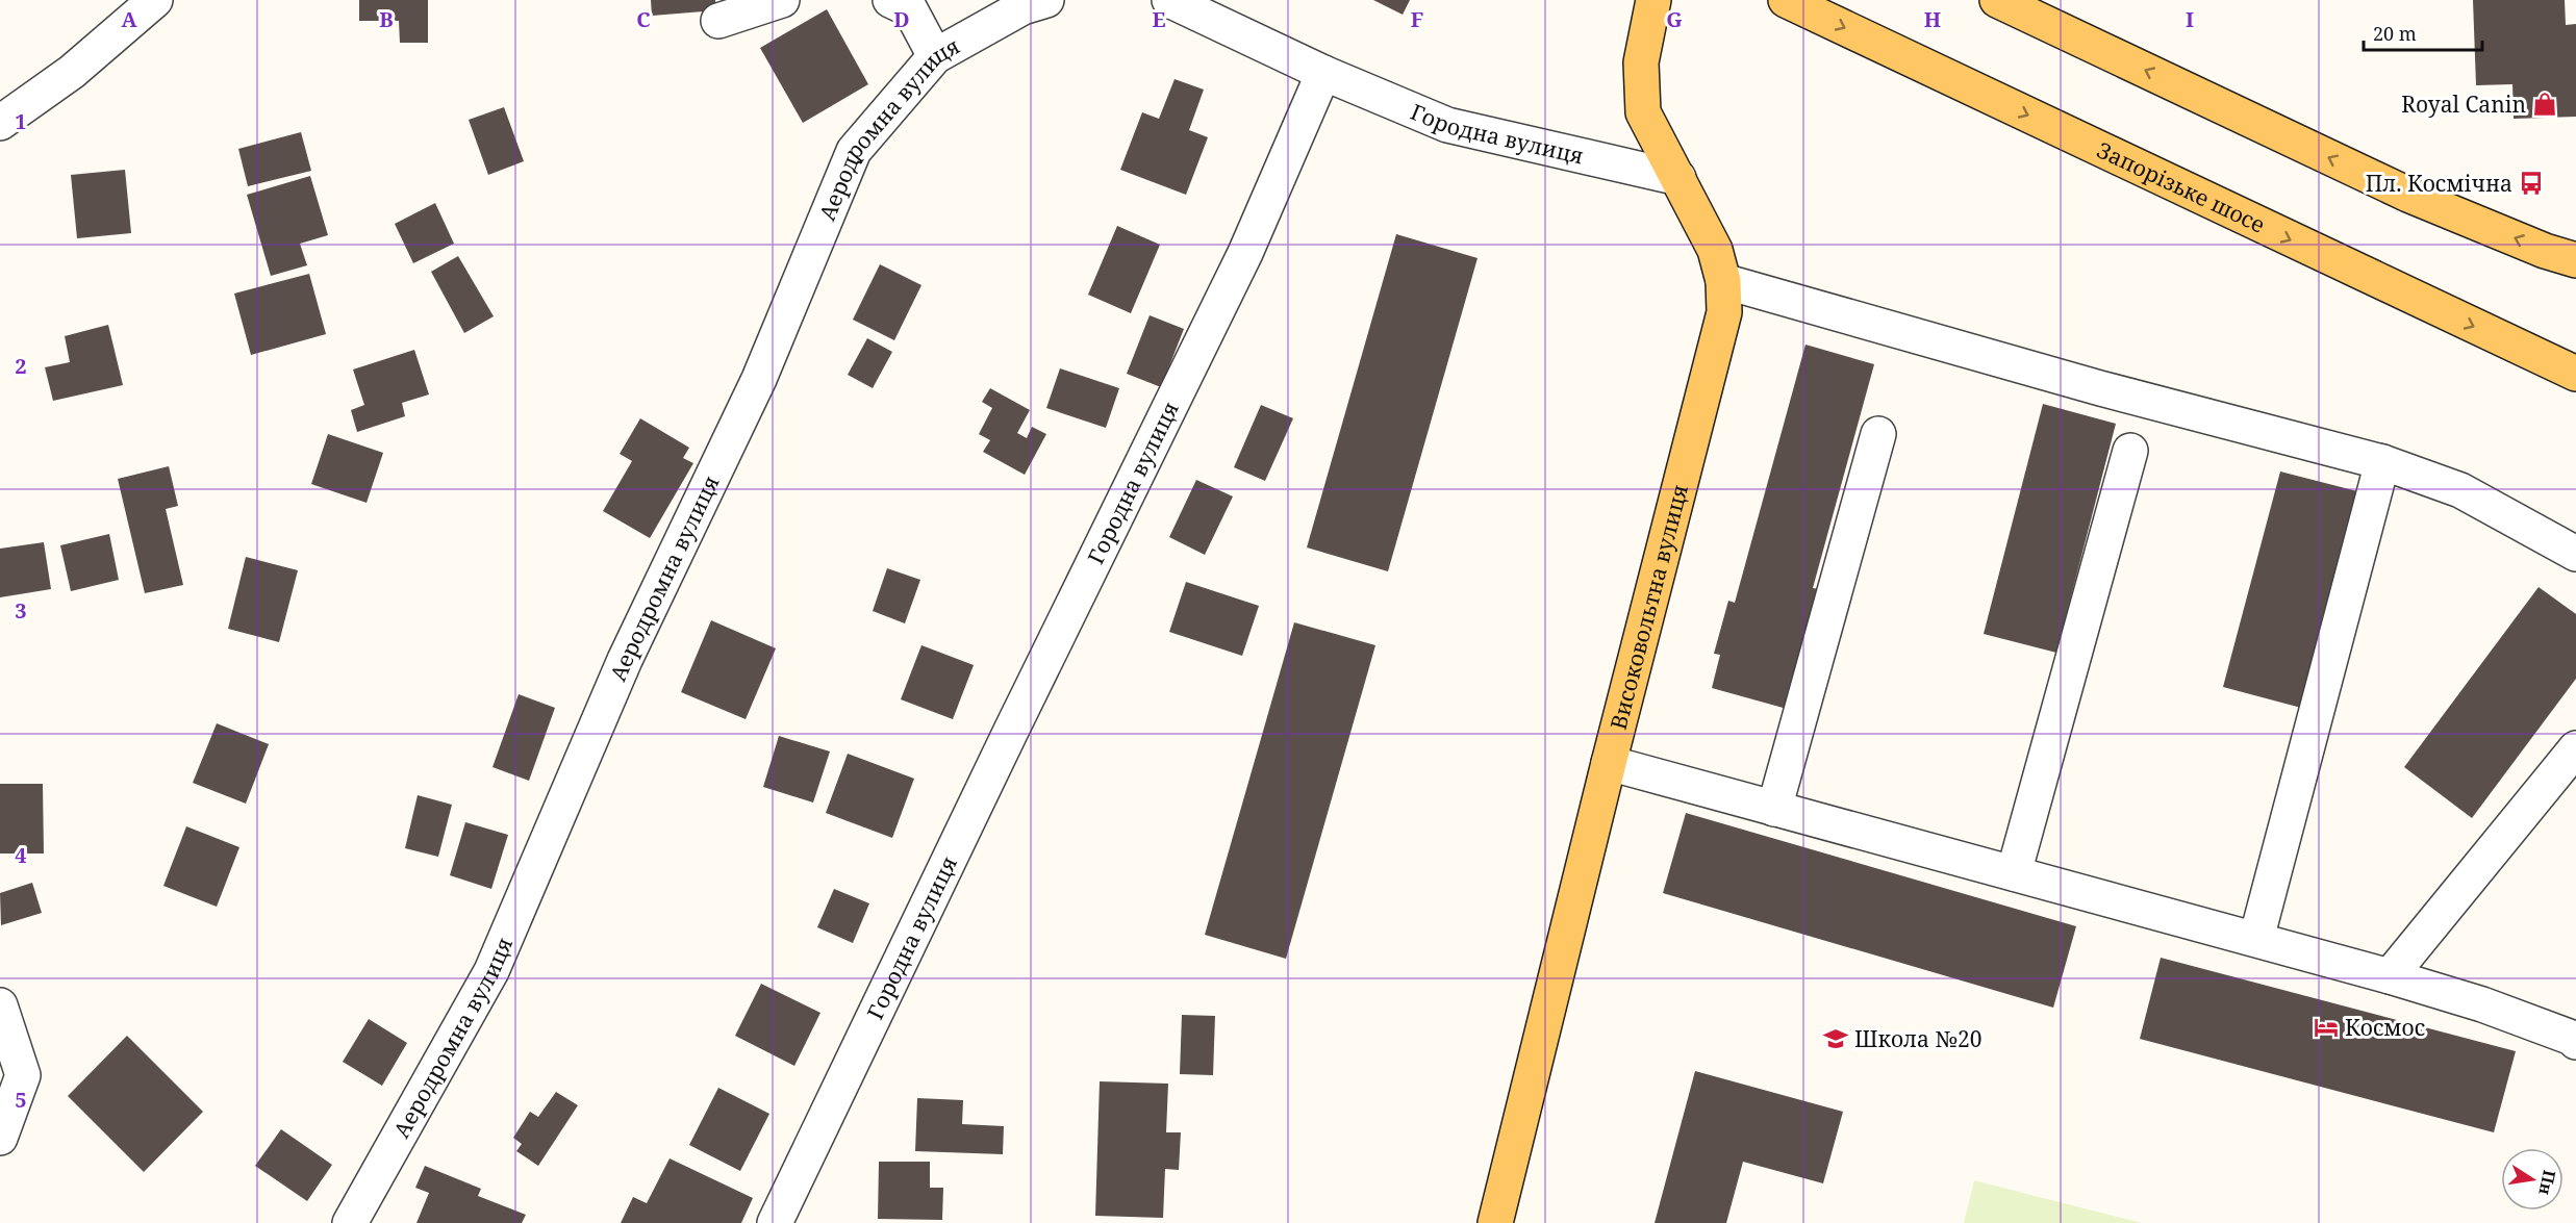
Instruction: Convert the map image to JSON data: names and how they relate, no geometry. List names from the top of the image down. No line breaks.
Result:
{"streets":{"main road":["Запорізьке шосе","Високовольтна вулиця"],"street":["Городна вулиця","Аеродромна вулиця"]},"crossings":[["Городна вулиця","Високовольтна вулиця"]],"places":{"shop":["Royal Canin"],"bus stop":["Пл. Космічна"],"hotel":["Космос"],"school or university":["Школа №20"]},"scale_bar":"20 m","north":"right","grid":{"columns":["A","B","C","D","E","F","G","H","I"],"rows":["1","2","3","4","5"]}}
